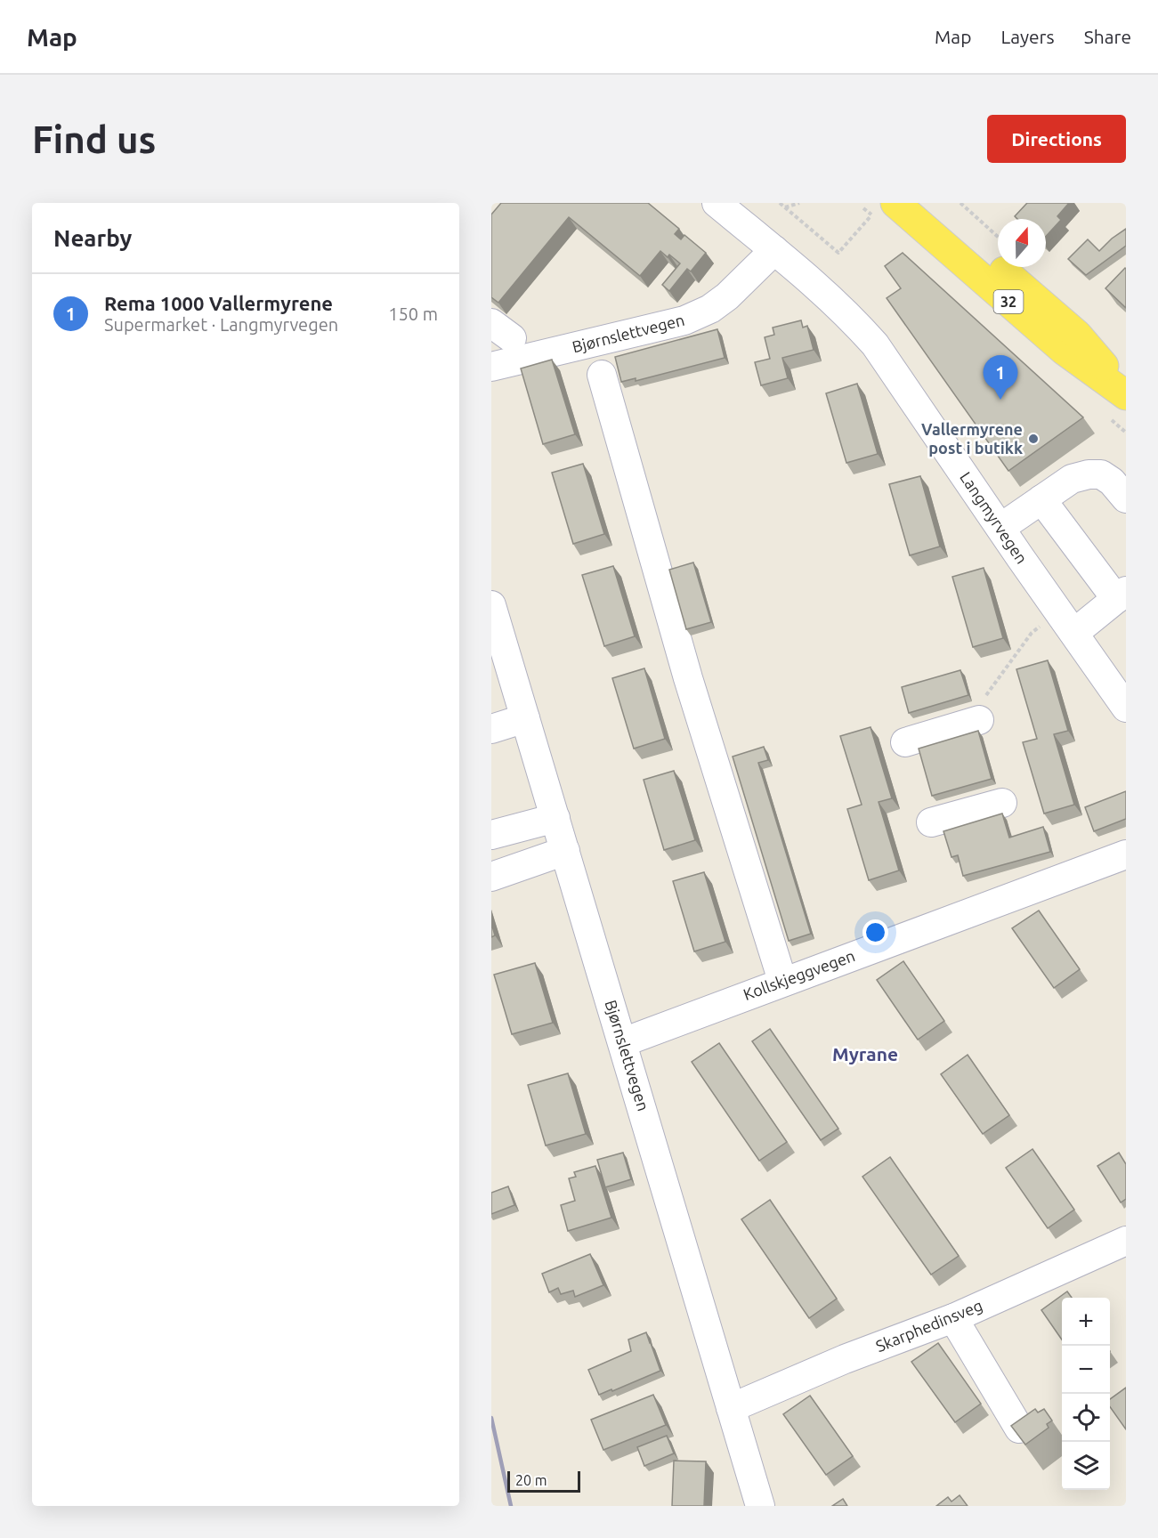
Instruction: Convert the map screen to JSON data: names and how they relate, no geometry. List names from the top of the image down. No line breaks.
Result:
{"streets":{"main road":["32"],"street":["Bjørnslettvegen","Langmyrvegen","Kollskjeggvegen","Skarphedinsveg"]},"crossings":[["Bjørnslettvegen","Langmyrvegen"],["Bjørnslettvegen","Kollskjeggvegen"],["Bjørnslettvegen","Skarphedinsveg"]],"districts":["Myrane"],"places":["Vallermyrene post i butikk"],"scale_bar":"20 m","north":"top","page":{"header":"Map","nav":["Map","Layers","Share"],"buttons":"Directions","title":"Find us","heading":"Nearby","list":[{"mark":"1","name":"Rema 1000 Vallermyrene","note":"Supermarket · Langmyrvegen","value":"150 m"}],"pins":"1","map_buttons":["+","−"],"scale":"20 m"}}
